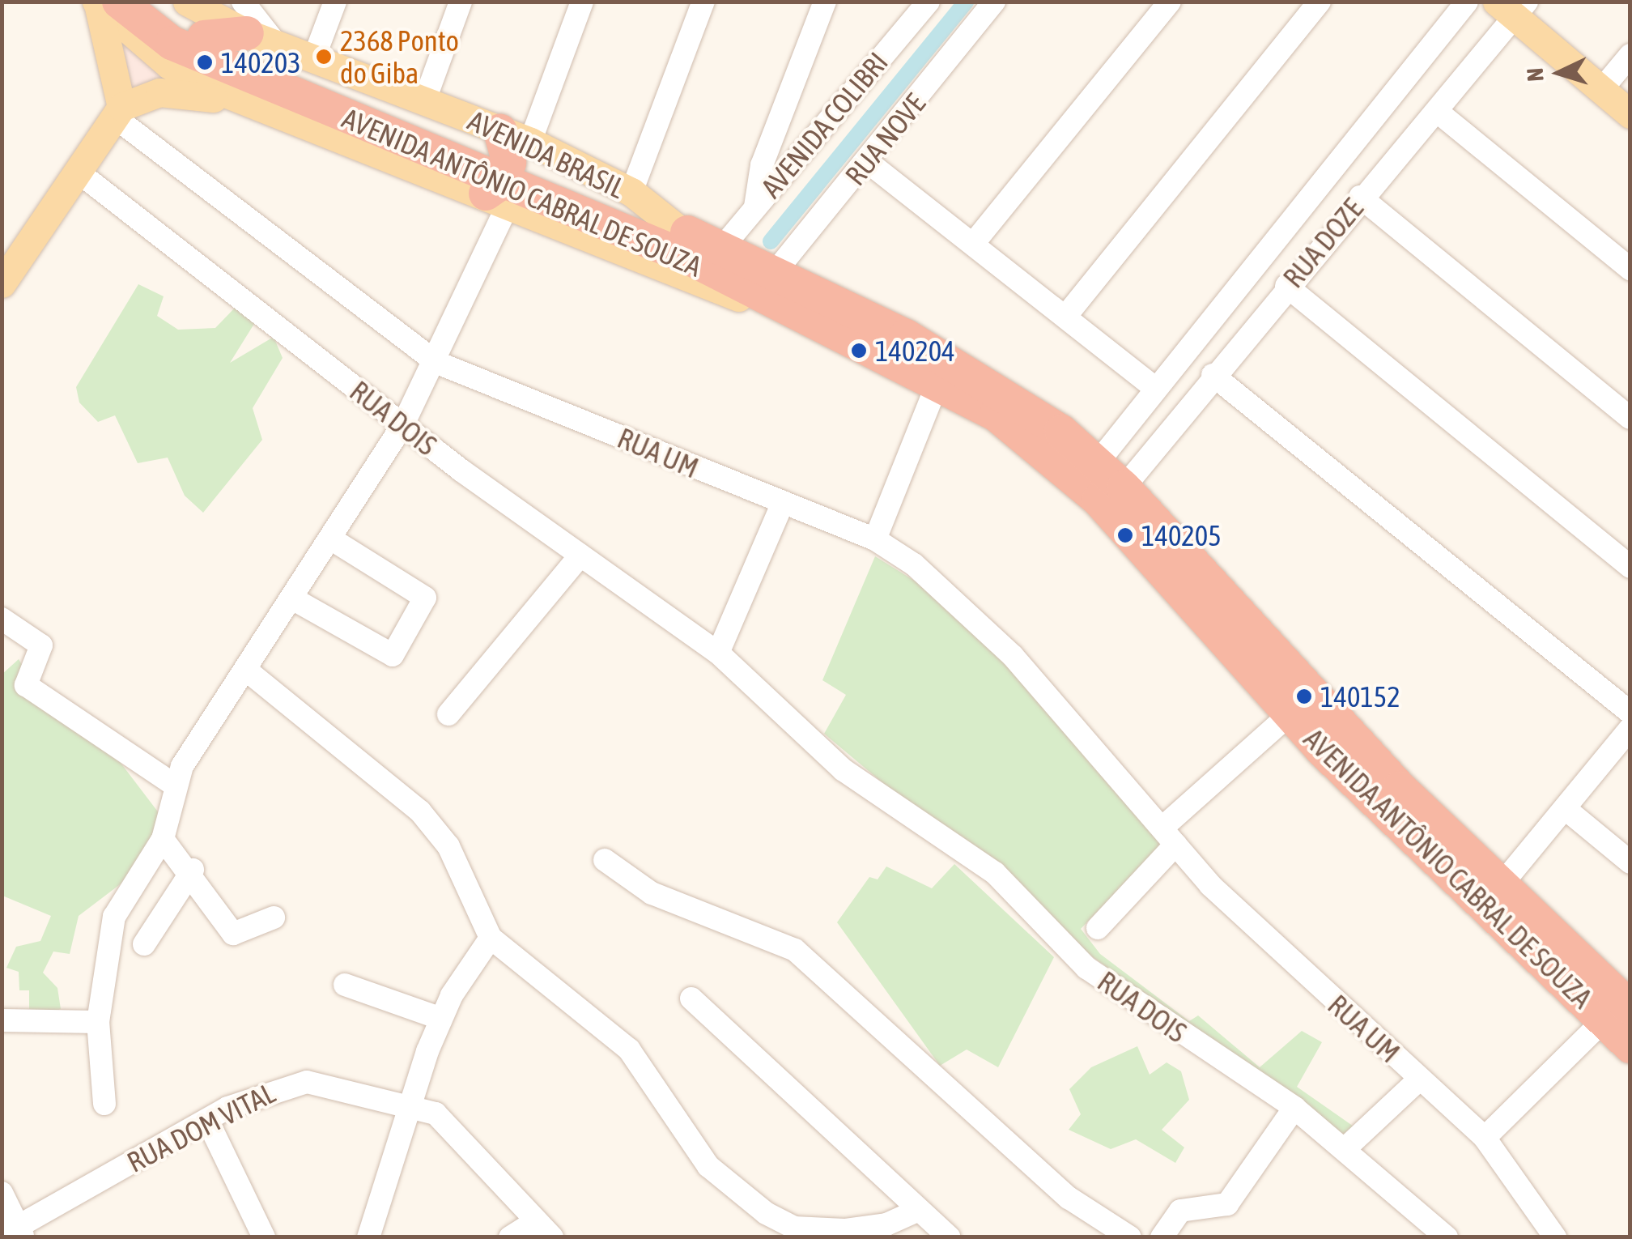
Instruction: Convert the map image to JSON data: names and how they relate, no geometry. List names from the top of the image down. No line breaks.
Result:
{"streets":{"highway":["AVENIDA ANTÔNIO CABRAL DE SOUZA"],"main road":["AVENIDA BRASIL"],"street":["AVENIDA COLIBRI","RUA NOVE","RUA DOZE","RUA DOIS","RUA UM","RUA DOM VITAL"]},"crossings":[["AVENIDA COLIBRI","AVENIDA ANTÔNIO CABRAL DE SOUZA"],["RUA NOVE","AVENIDA ANTÔNIO CABRAL DE SOUZA"],["AVENIDA BRASIL","AVENIDA ANTÔNIO CABRAL DE SOUZA"],["AVENIDA ANTÔNIO CABRAL DE SOUZA","RUA DOZE"]],"places":["2368 Ponto do Giba","140203","140204","140205","140152"],"north":"left"}
